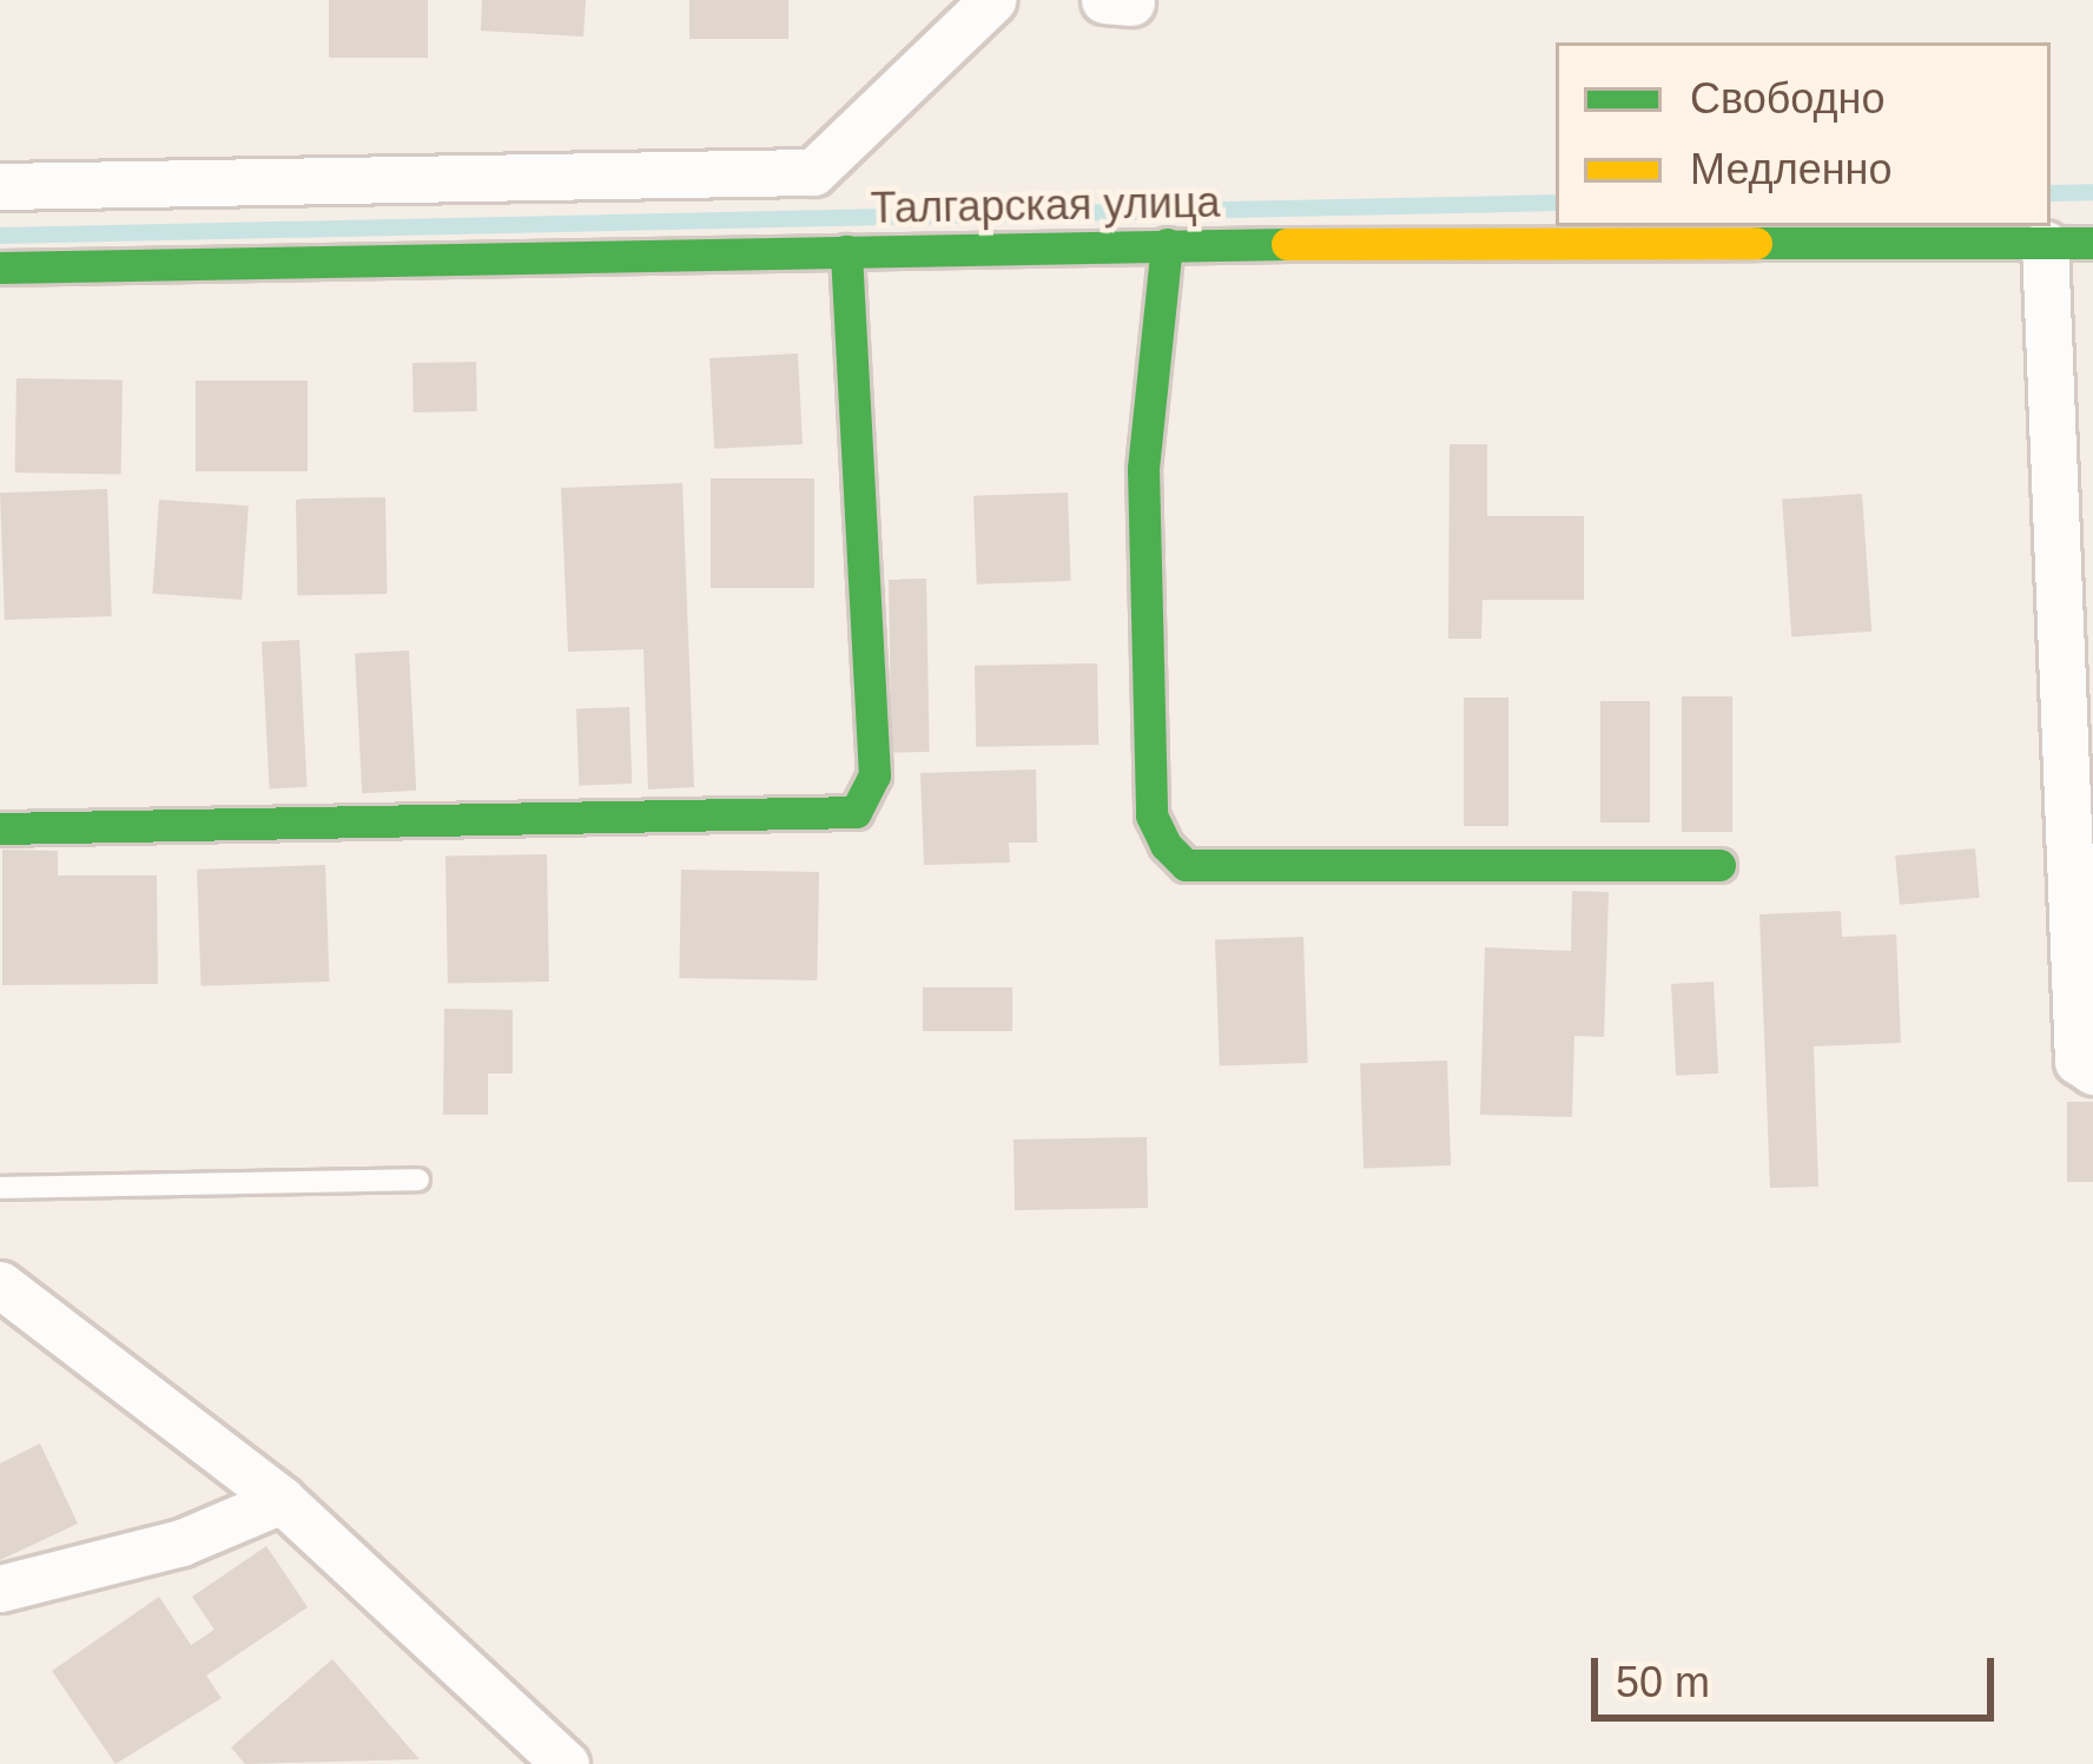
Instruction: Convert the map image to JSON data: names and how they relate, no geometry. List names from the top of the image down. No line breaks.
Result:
{"streets":{"street":["Талгарская улица"]},"legend":["Свободно","Медленно"],"scale_bar":"50 m"}
